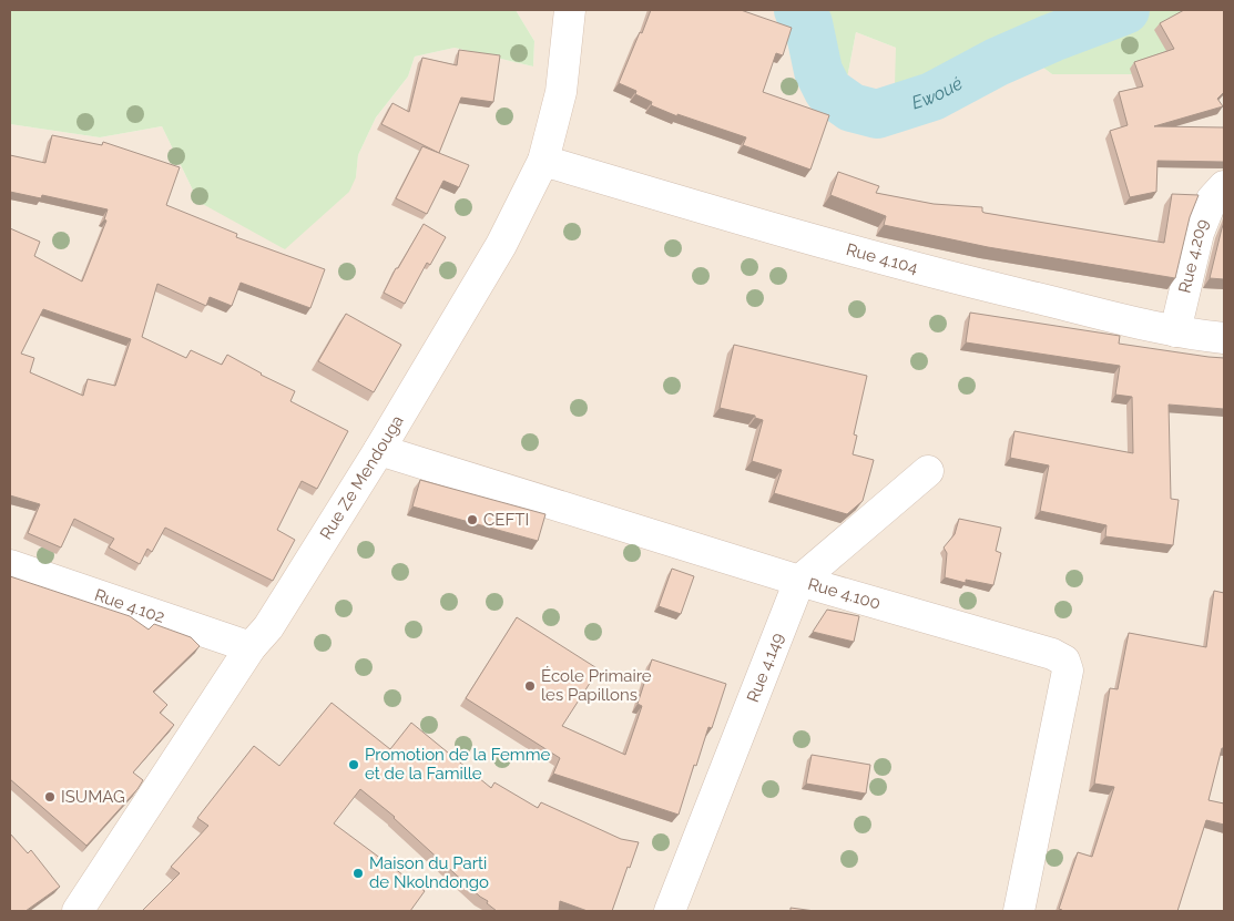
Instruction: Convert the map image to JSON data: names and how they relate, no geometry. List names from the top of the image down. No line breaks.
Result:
{"streets":{"street":["Rue 4.209","Rue 4.104","Rue Ze Mendouga","Rue 4.100","Rue 4.102","Rue 4.149"]},"crossings":[["Rue 4.209","Rue 4.104"],["Rue 4.104","Rue Ze Mendouga"],["Rue Ze Mendouga","Rue 4.100"],["Rue Ze Mendouga","Rue 4.102"],["Rue 4.100","Rue 4.149"]],"water":["Ewoué"],"places":["CEFTI","École Primaire les Papillons","Promotion de la Femme et de la Famille","ISUMAG","Maison du Parti de Nkolndongo"]}
